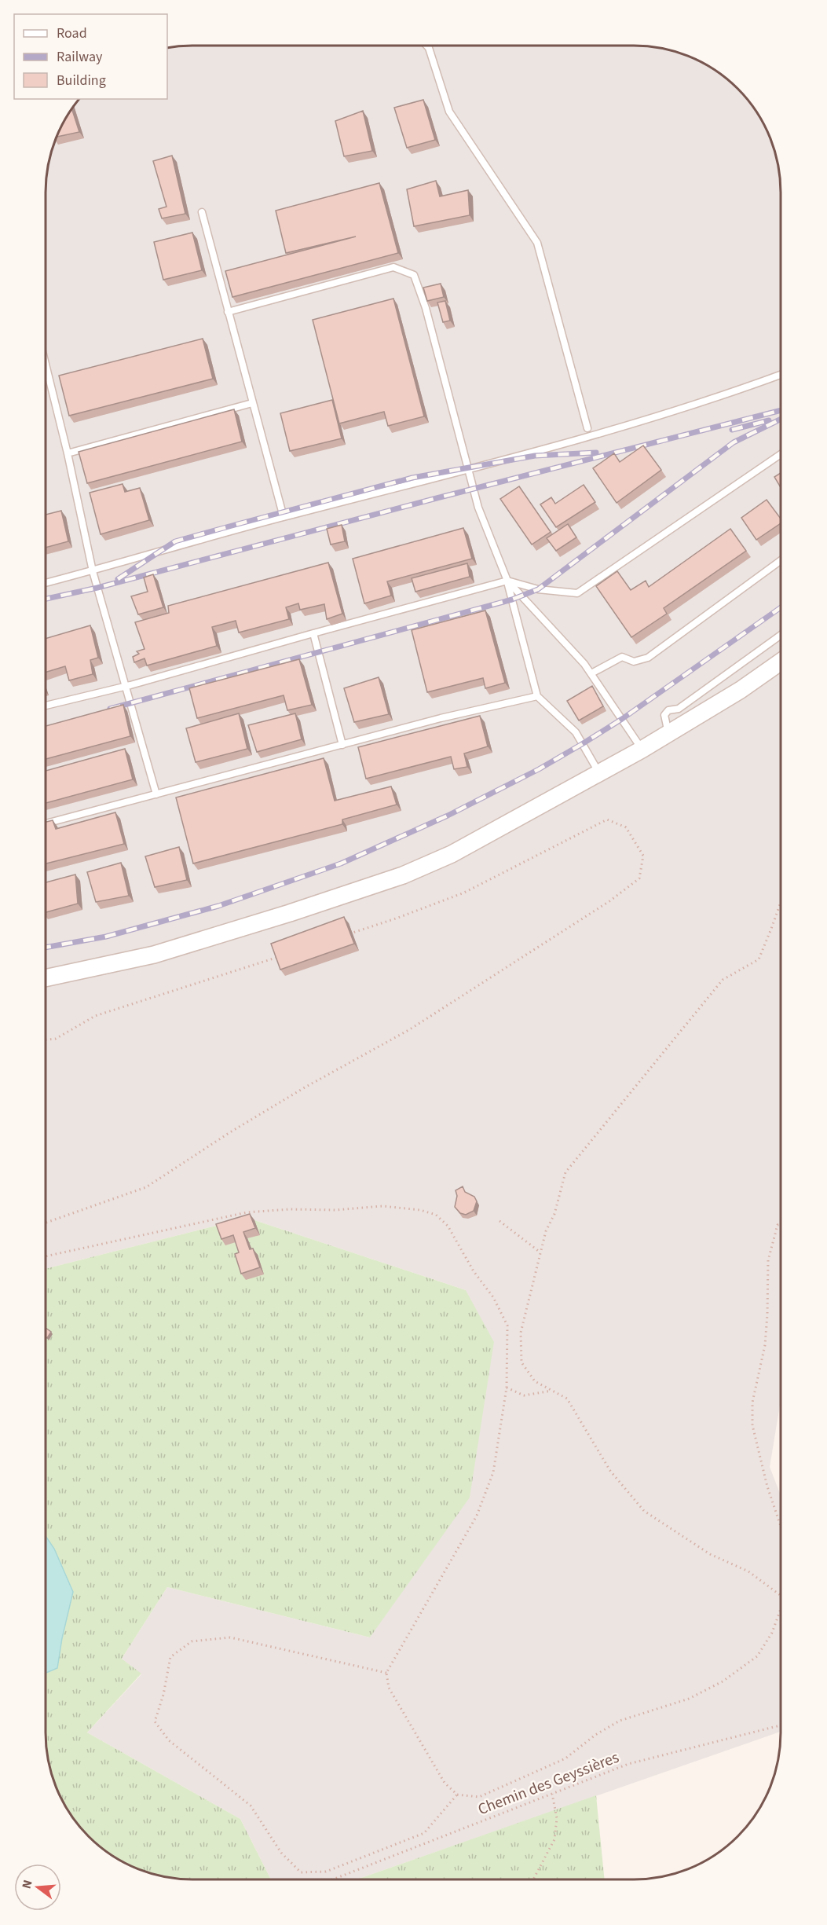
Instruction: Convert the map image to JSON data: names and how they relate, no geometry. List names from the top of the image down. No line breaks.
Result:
{"streets":{"path":["Chemin des Geyssières"]},"legend":["Road","Railway","Building"],"north":"left"}
